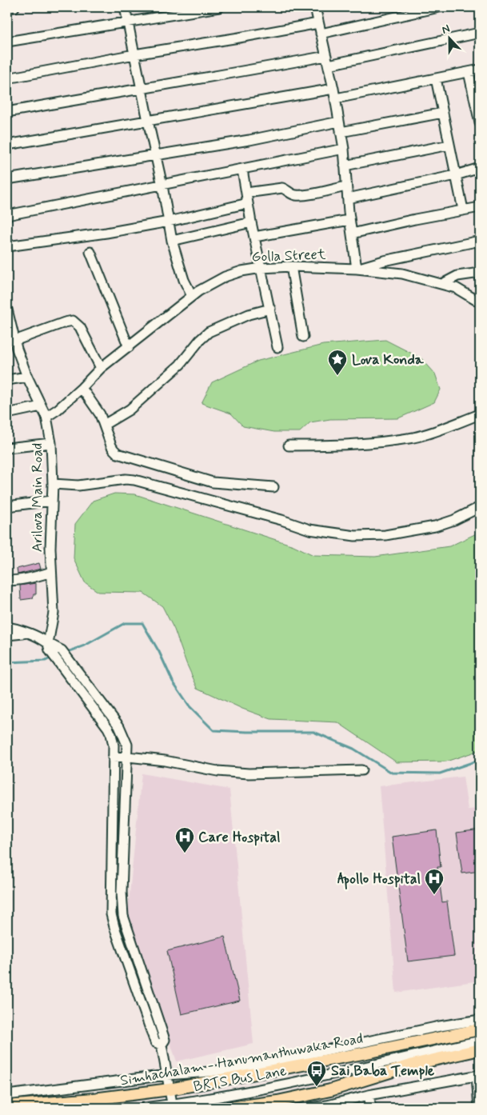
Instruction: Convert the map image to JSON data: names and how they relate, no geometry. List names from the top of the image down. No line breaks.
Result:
{"streets":{"main road":["Simhachalam - Hanumanthuwaka Road"],"street":["Golla Street","Arilova Main Road","BRTS Bus Lane"]},"crossings":[["Golla Street","Arilova Main Road"]],"places":{"place":["Lova Konda"],"hospital":["Care Hospital","Apollo Hospital"],"bus stop":["Sai Baba Temple"]},"north":"top"}
